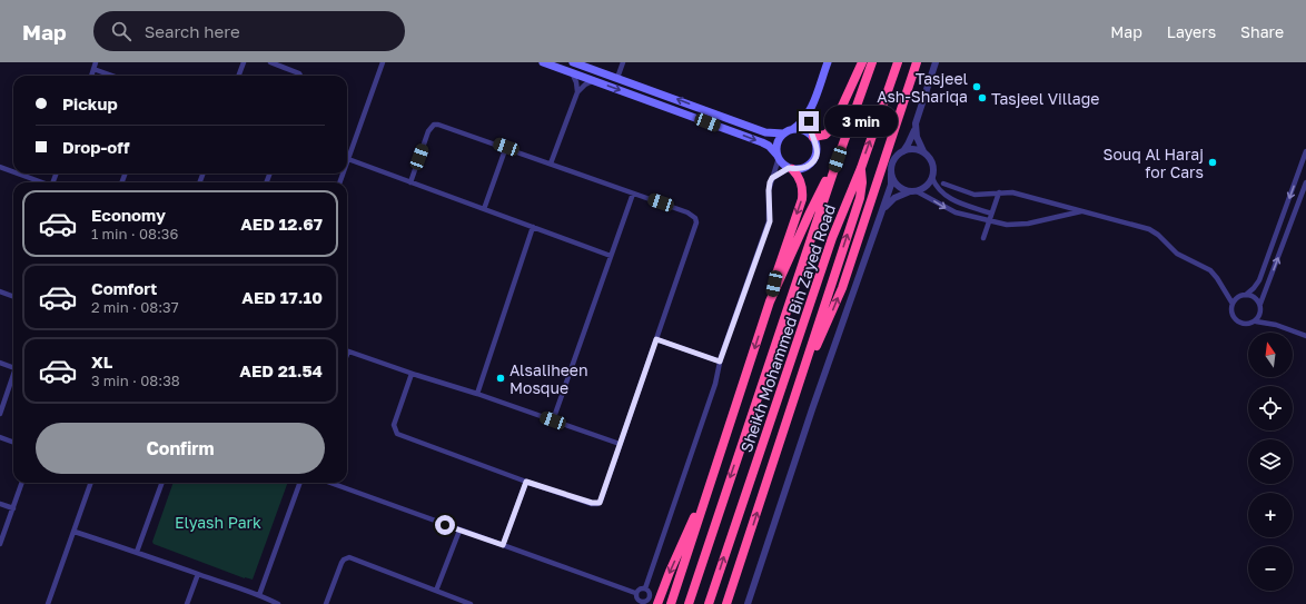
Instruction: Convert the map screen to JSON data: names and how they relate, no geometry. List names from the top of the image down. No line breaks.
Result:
{"streets":{"highway":["Sheikh Mohammed Bin Zayed Road"]},"parks":["Elyash Park"],"places":["Tasjeel Ash-Shariqa","Tasjeel Village","Souq Al Haraj for Cars","Alsaliheen Mosque"],"north":"top","page":{"header":"Map","search":"Search here","nav":["Map","Layers","Share"],"banner":["Pickup","Drop-off"],"bubble":"3 min","list":[{"name":"Economy","note":"1 min · 08:36","value":"AED 12.67"},{"name":"Comfort","note":"2 min · 08:37","value":"AED 17.10"},{"name":"XL","note":"3 min · 08:38","value":"AED 21.54"}],"map_buttons":["+","−"],"buttons":"Confirm"}}
